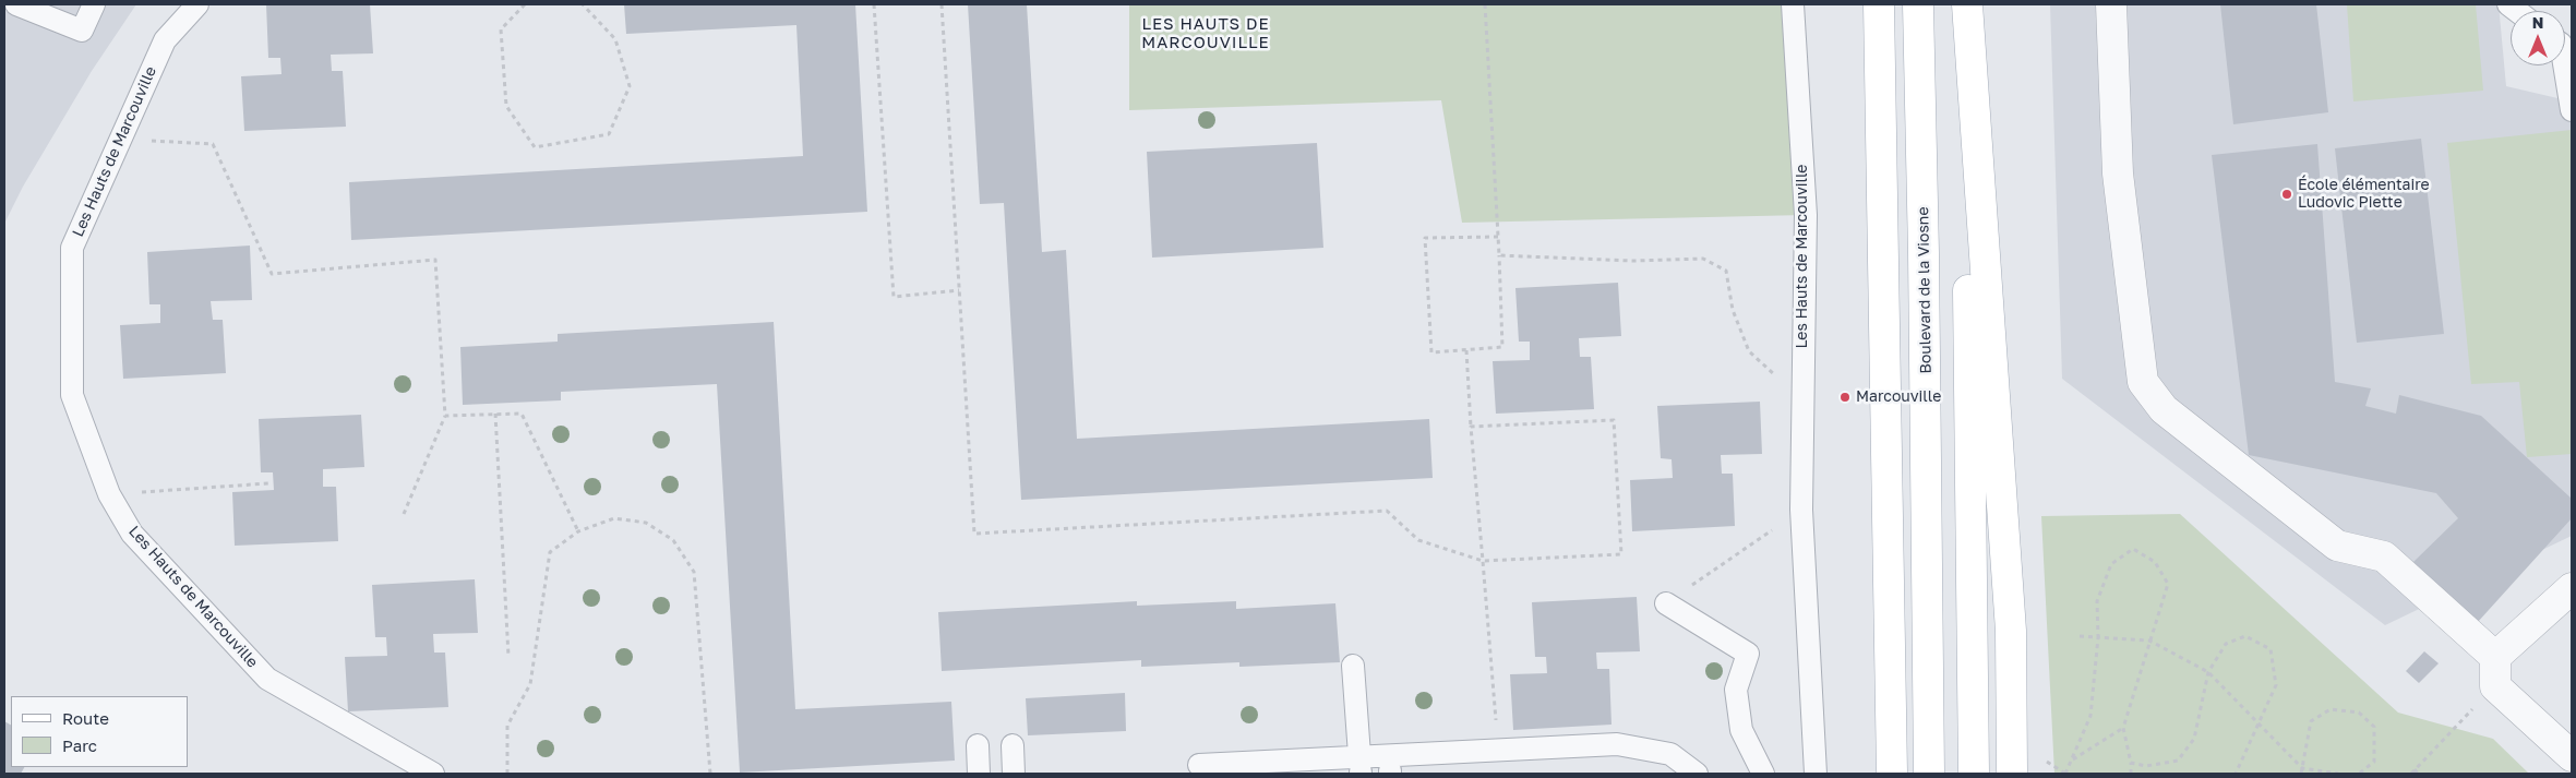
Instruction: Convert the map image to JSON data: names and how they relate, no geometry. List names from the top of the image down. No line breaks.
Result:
{"streets":{"main road":["Boulevard de la Viosne"],"lane":["Les Hauts de Marcouville"]},"districts":["LES HAUTS DE MARCOUVILLE"],"places":["École élémentaire Ludovic Piette","Marcouville"],"legend":["Route","Parc"],"north":"top"}
